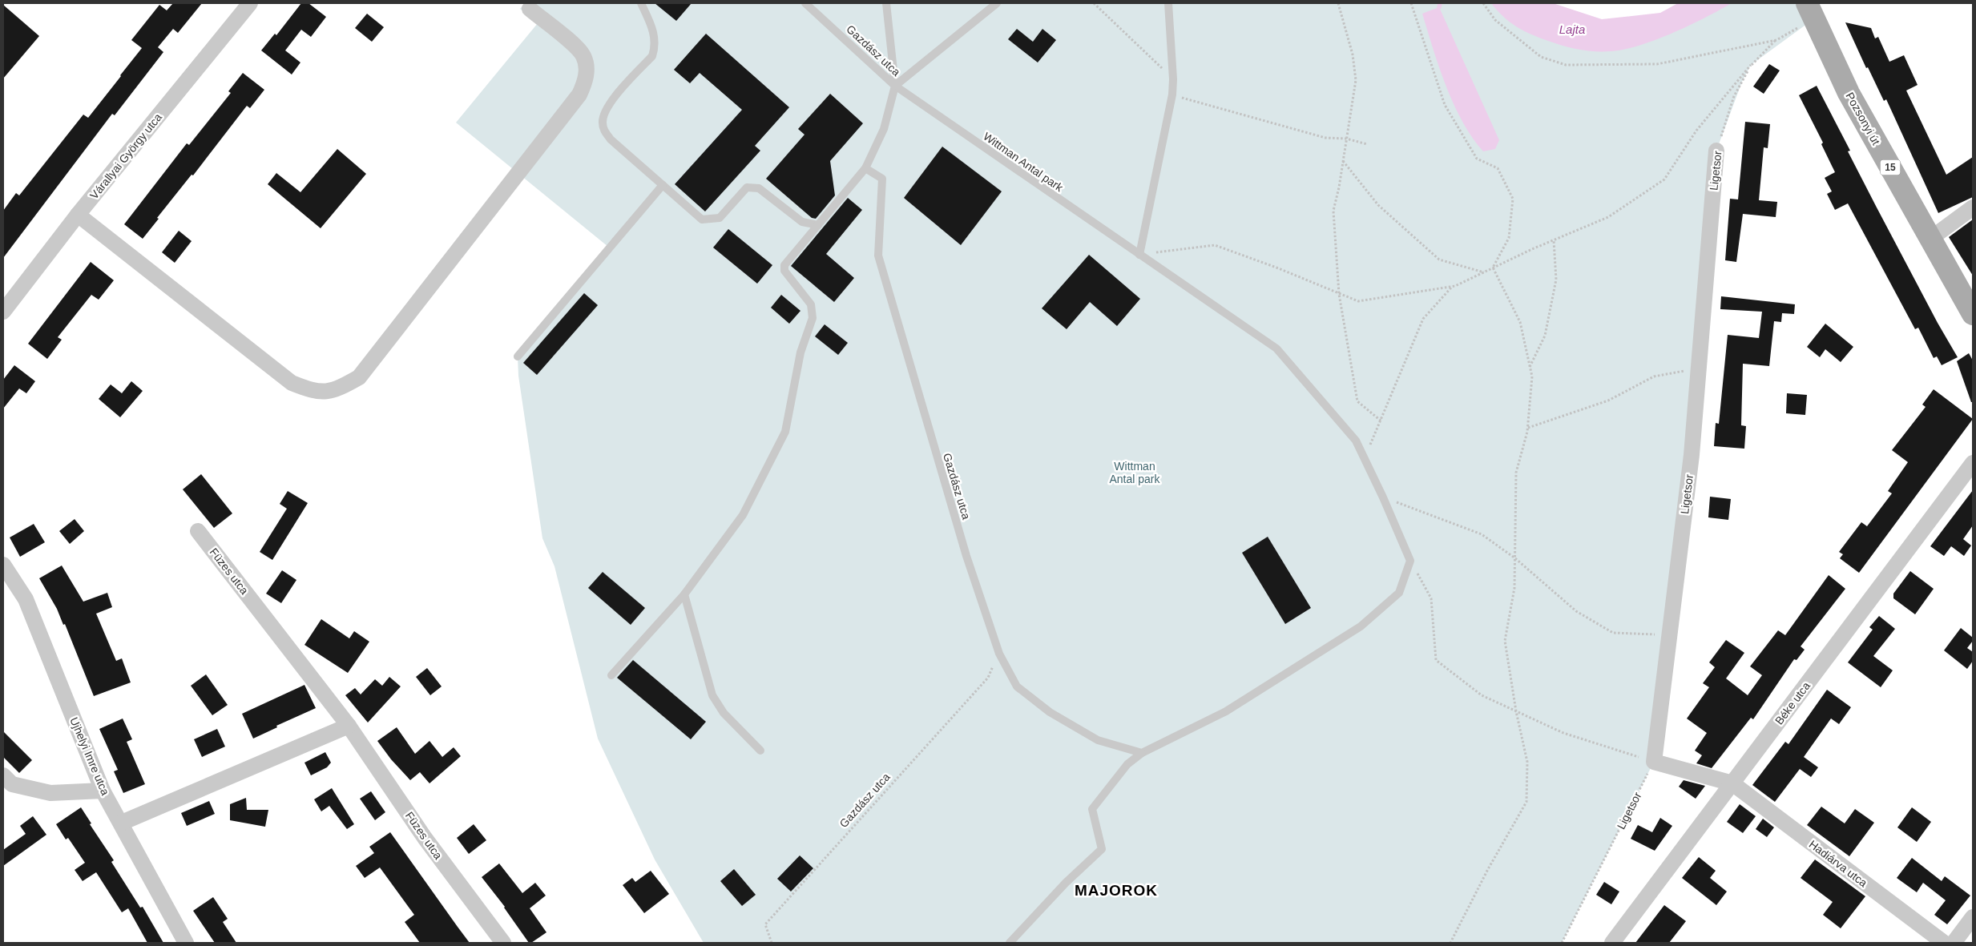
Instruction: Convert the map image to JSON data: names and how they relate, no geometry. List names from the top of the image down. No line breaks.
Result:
{"streets":{"main road":["Pozsonyi út","15"],"street":["Várallyai György utca","Ligetsor","Füzes utca","Béke utca","Ujhelyi Imre utca","Hadiárva utca"],"lane":["Gazdász utca","Wittman Antal park"]},"crossings":[["Gazdász utca","Wittman Antal park"],["Béke utca","Hadiárva utca"]],"districts":["MAJOROK"],"water":["Lajta"],"parks":["Wittman Antal park"]}
